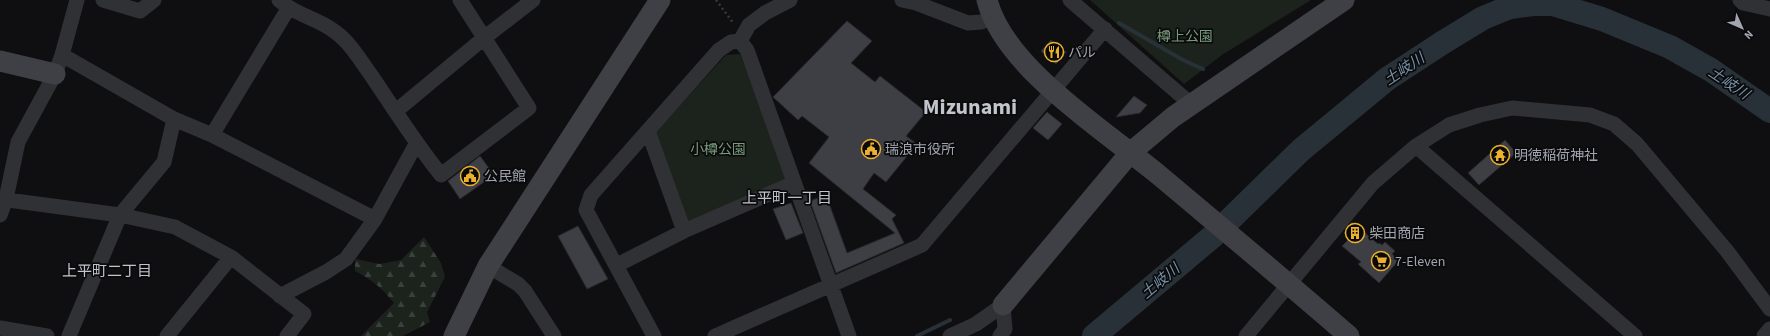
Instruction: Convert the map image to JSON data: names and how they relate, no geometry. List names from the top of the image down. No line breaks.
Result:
{"districts":["Mizunami","上平町一丁目","上平町二丁目"],"water":["土岐川"],"parks":["樽上公園","小樽公園"],"places":{"restaurant":["パル"],"public building":["瑞浪市役所","公民館"],"temple":["明徳稲荷神社"],"building":["柴田商店"],"supermarket":["7-Eleven"]},"north":"bottom right"}
